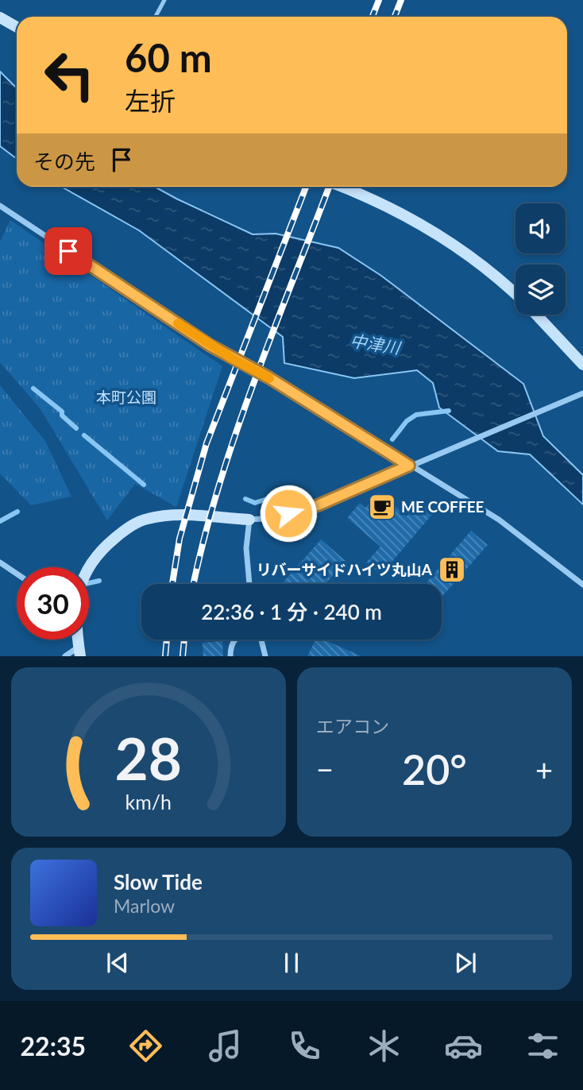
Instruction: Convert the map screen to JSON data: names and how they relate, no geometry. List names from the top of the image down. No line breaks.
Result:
{"water":["中津川"],"parks":["本町公園"],"places":{"cafe":["ME COFFEE"],"building":["リバーサイドハイツ丸山A"]},"page":{"turn":["60 m","左折"],"then":"その先","limit":"30","trip":"22:36 · 1 分 · 240 m","tile":"エアコン","heat":["−","20°","+"],"song":["Slow Tide","Marlow"],"tabs":"22:35","gauge":["28","km/h"]}}
